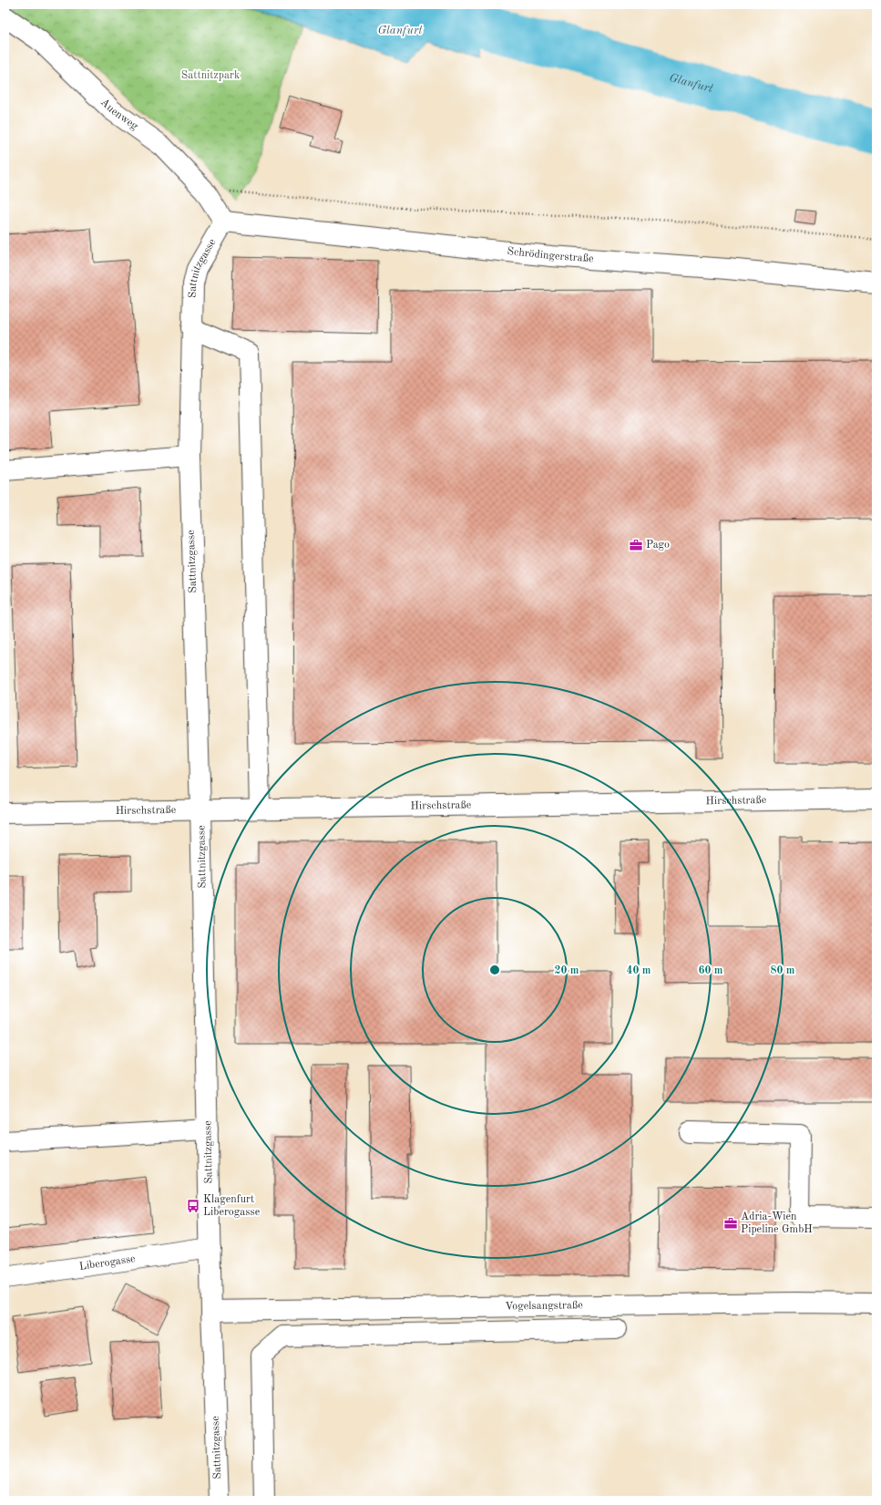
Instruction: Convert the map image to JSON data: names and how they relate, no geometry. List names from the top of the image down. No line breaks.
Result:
{"streets":{"street":["Auenweg","Schrödingerstraße","Sattnitzgasse","Hirschstraße","Liberogasse","Vogelsangstraße"]},"crossings":[["Auenweg","Schrödingerstraße"],["Auenweg","Sattnitzgasse"],["Schrödingerstraße","Sattnitzgasse"],["Sattnitzgasse","Hirschstraße"],["Sattnitzgasse","Liberogasse"],["Sattnitzgasse","Vogelsangstraße"]],"water":["Glanfurt"],"parks":["Sattnitzpark"],"places":{"office":["Pago","Adria-Wien Pipeline GmbH"],"bus stop":["Klagenfurt Liberogasse"]},"rings":["20 m","40 m","60 m","80 m"]}
